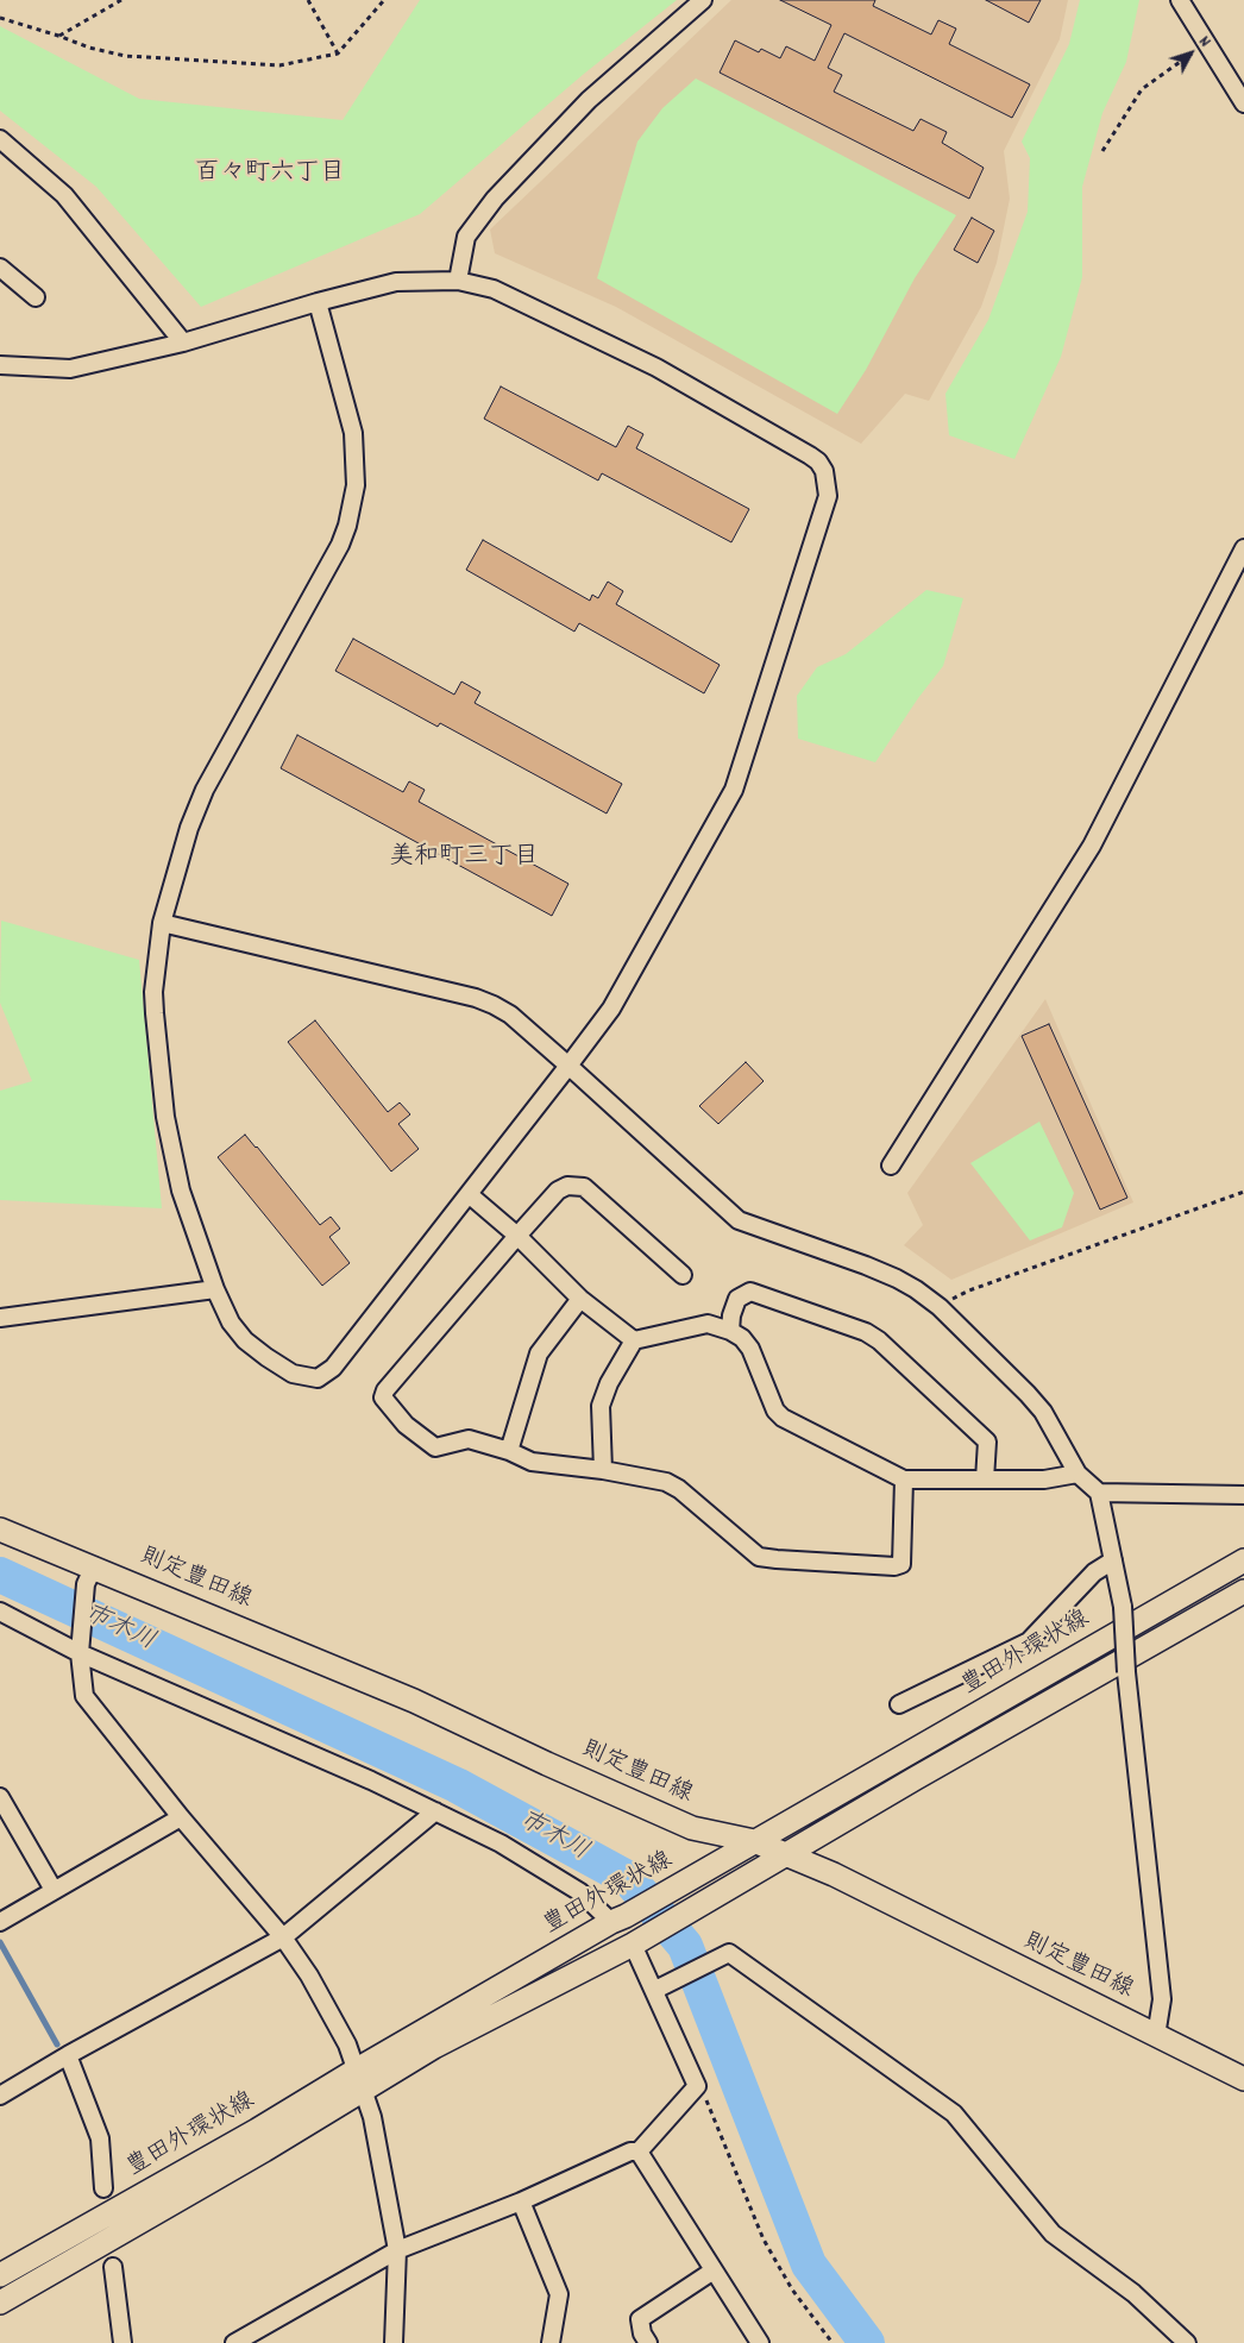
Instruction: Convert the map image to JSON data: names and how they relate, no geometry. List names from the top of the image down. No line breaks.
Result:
{"streets":{"street":["則定豊田線","豊田外環状線"]},"crossings":[["則定豊田線","豊田外環状線"]],"districts":["百々町六丁目","美和町三丁目"],"water":["市木川"],"north":"top right"}
